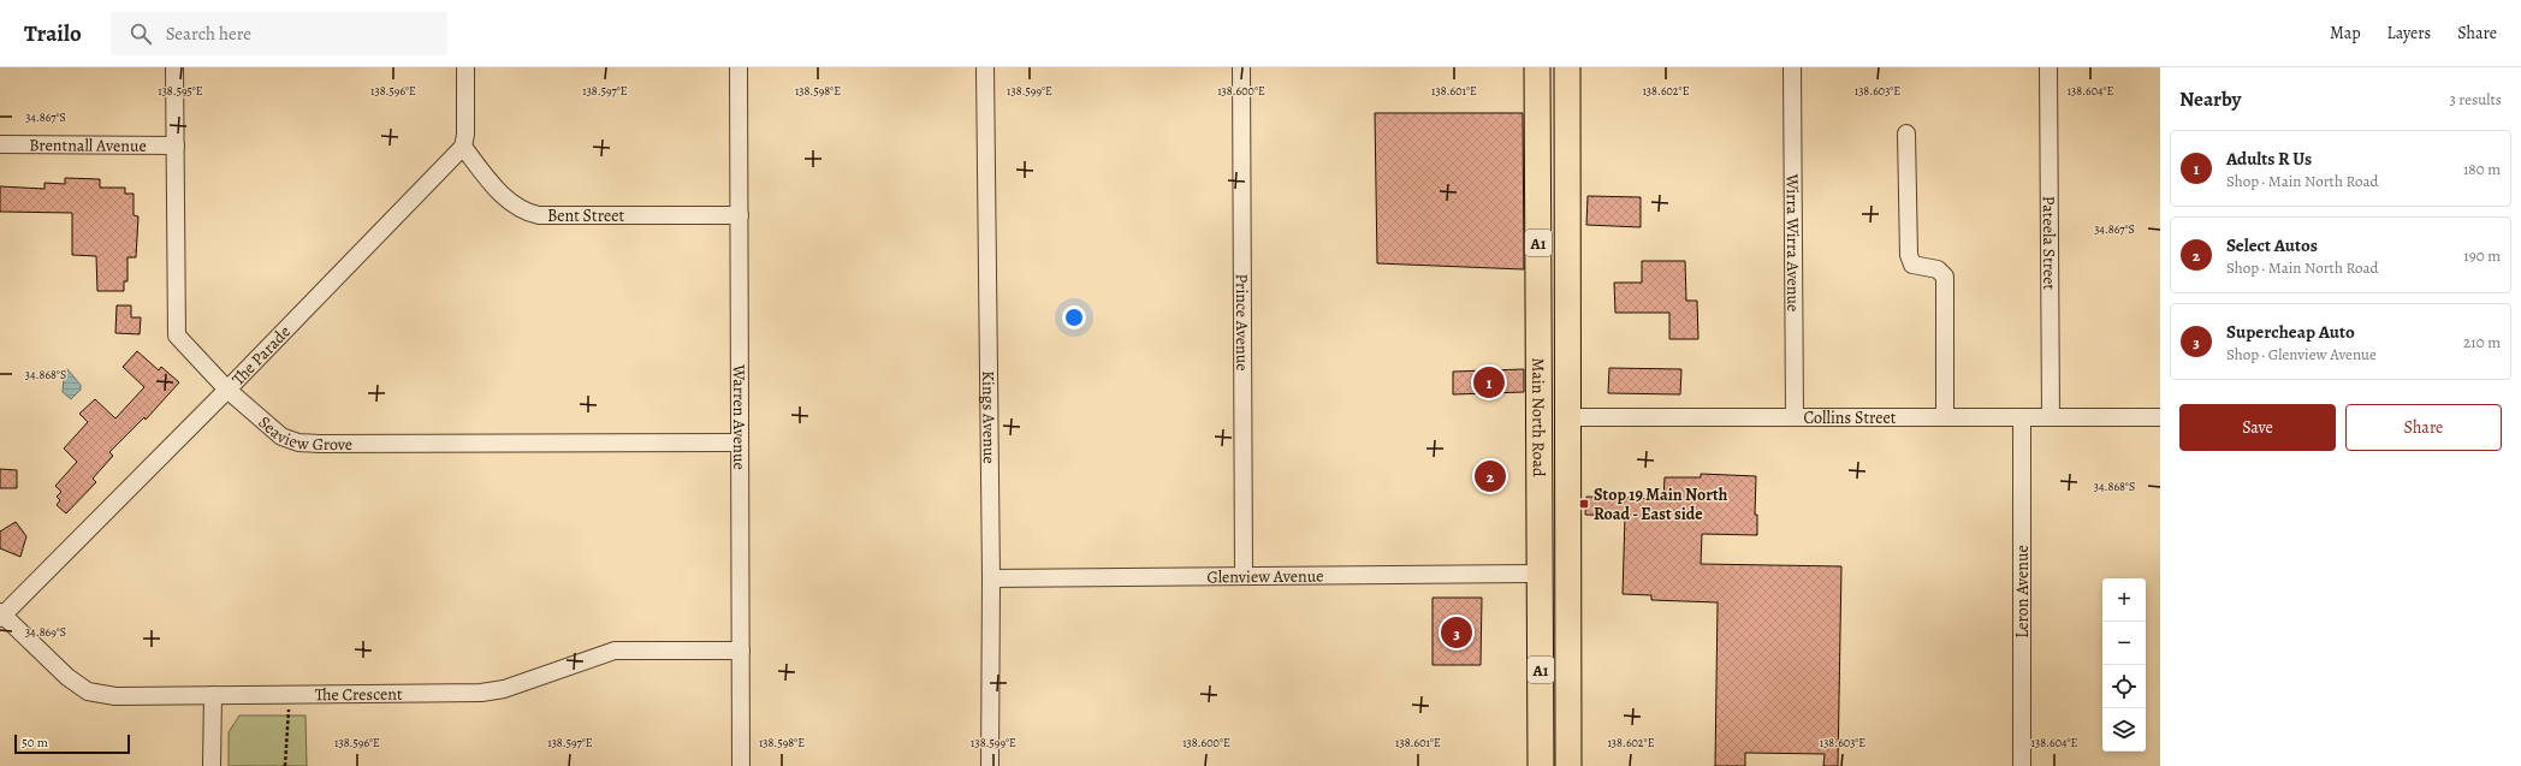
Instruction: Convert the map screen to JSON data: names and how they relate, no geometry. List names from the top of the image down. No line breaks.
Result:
{"streets":{"highway":["A1","Main North Road","Collins Street"],"street":["Brentnall Avenue","Bent Street","Wirra Wirra Avenue","Pateela Street","Prince Avenue","The Parade","Warren Avenue","Kings Avenue","Seaview Grove","Glenview Avenue","Leron Avenue","The Crescent"]},"crossings":[["Brentnall Avenue","Seaview Grove"],["Bent Street","The Parade"],["Bent Street","Warren Avenue"],["Wirra Wirra Avenue","Collins Street"],["Pateela Street","Collins Street"],["Prince Avenue","Glenview Avenue"],["The Parade","Seaview Grove"],["The Parade","The Crescent"],["Warren Avenue","Seaview Grove"],["Warren Avenue","The Crescent"],["Kings Avenue","Glenview Avenue"],["Main North Road","Collins Street"],["Main North Road","Glenview Avenue"],["Collins Street","Leron Avenue"]],"places":{"transit":["Stop 19 Main North Road - East side"]},"scale_bar":"50 m","page":{"header":"Trailo","search":"Search here","nav":["Map","Layers","Share"],"heading":["Nearby","3 results"],"list":[{"mark":"1","name":"Adults R Us","note":"Shop · Main North Road","value":"180 m"},{"mark":"2","name":"Select Autos","note":"Shop · Main North Road","value":"190 m"},{"mark":"3","name":"Supercheap Auto","note":"Shop · Glenview Avenue","value":"210 m"}],"pins":["1","2","3"],"buttons":["Save","Share"],"map_buttons":["+","−"],"scale":"50 m"},"coordinates":["138.595°E","138.596°E","138.597°E","138.598°E","138.599°E","138.600°E","138.601°E","138.603°E","138.604°E","138.602°E","34.867°S","34.868°S","34.869°S"]}
